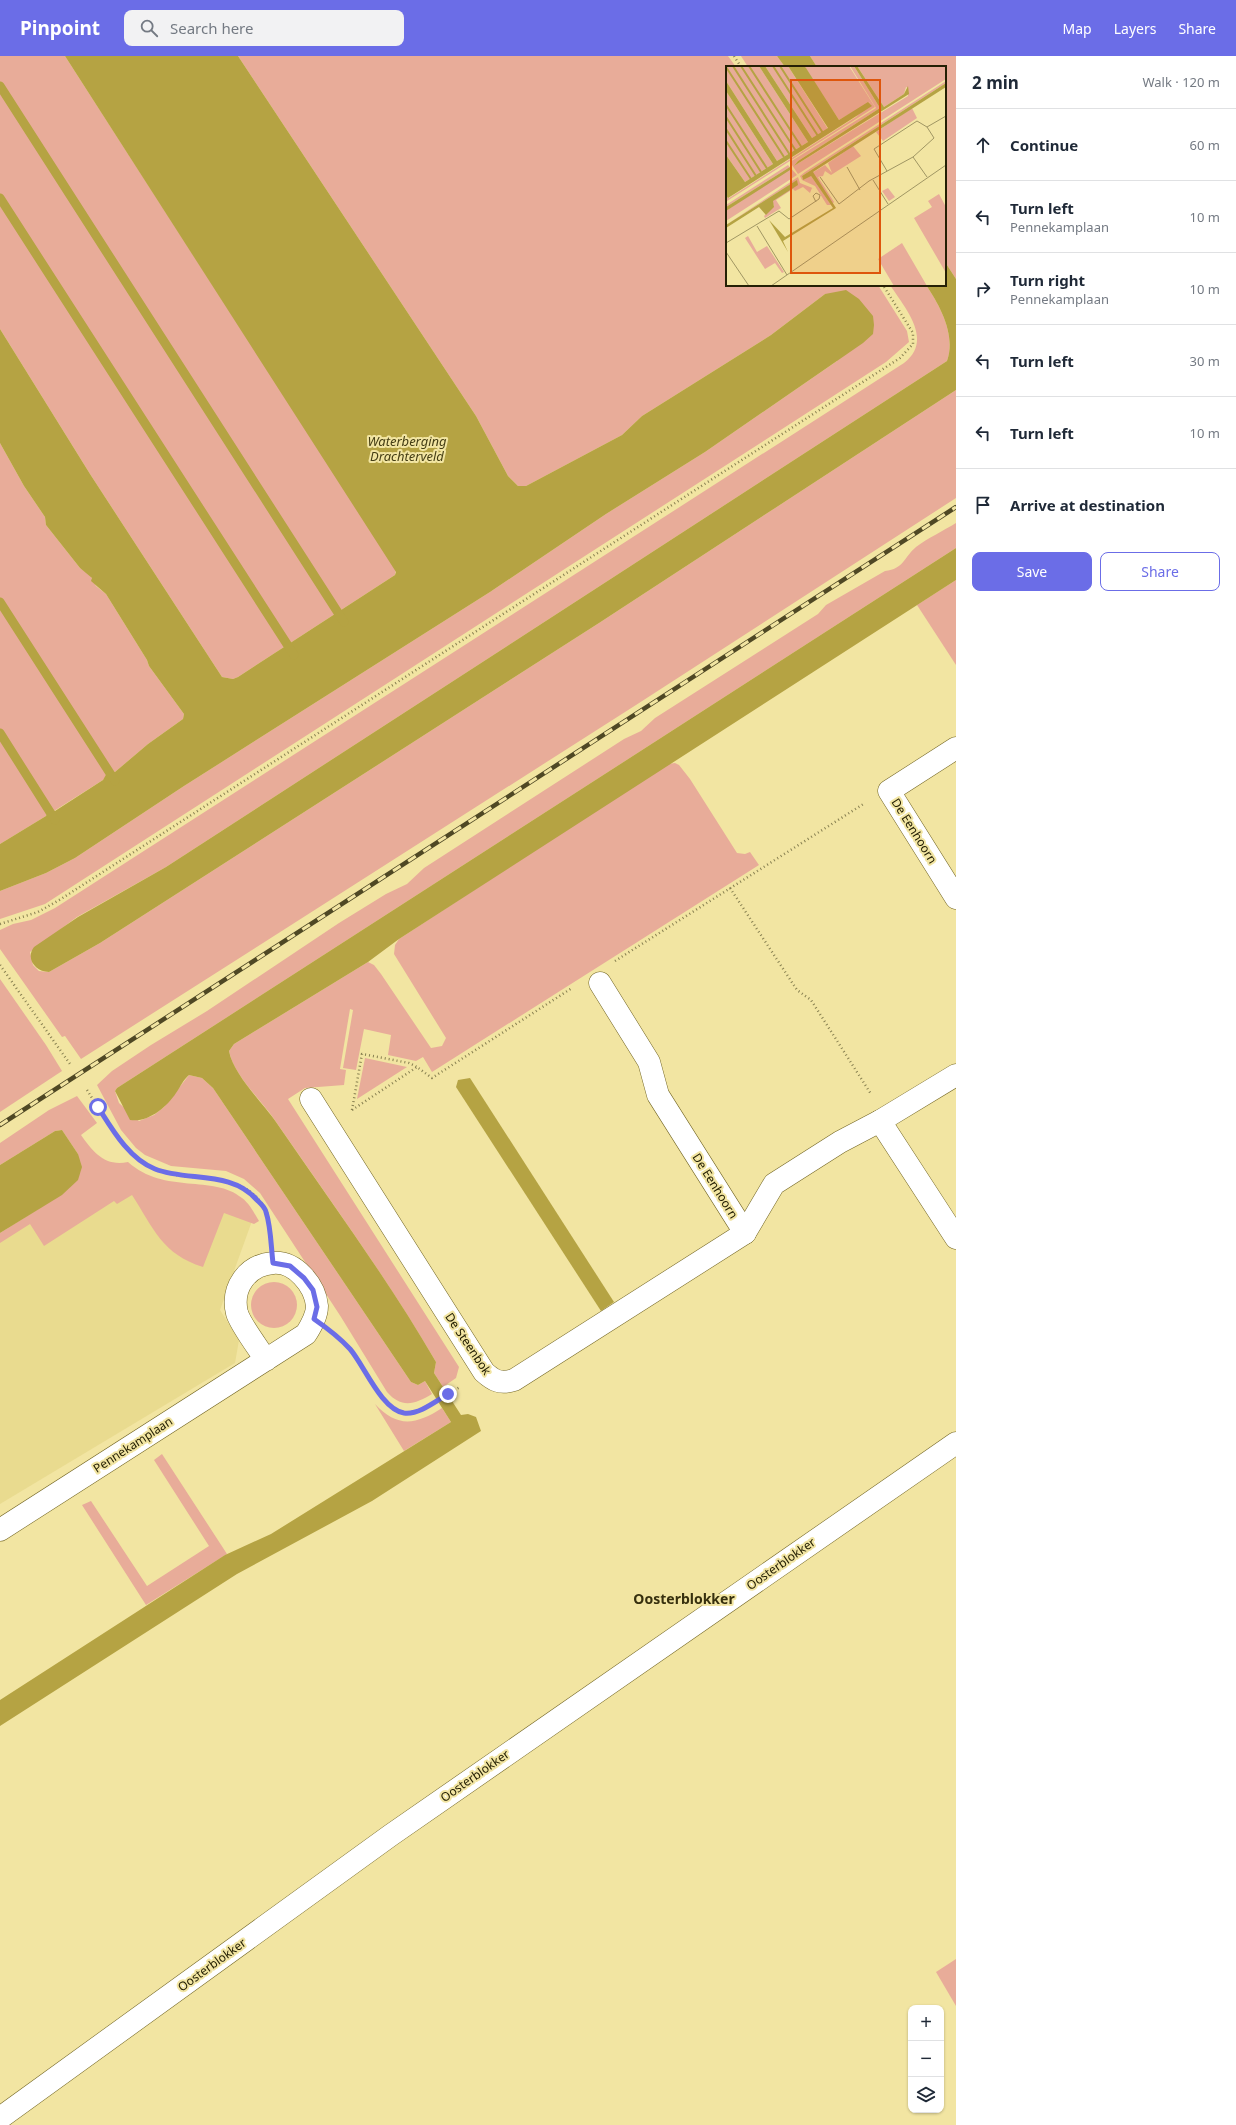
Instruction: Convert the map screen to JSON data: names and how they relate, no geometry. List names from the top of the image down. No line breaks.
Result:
{"streets":{"street":["De Eenhoorn","De Steenbok","Pennekamplaan","Oosterblokker"]},"crossings":[["De Eenhoorn","De Steenbok"]],"districts":["Oosterblokker"],"water":["Waterberging Drachterveld"],"page":{"header":"Pinpoint","search":"Search here","nav":["Map","Layers","Share"],"heading":["2 min","Walk · 120 m"],"list":[["Continue","60 m"],["Turn left","Pennekamplaan","10 m"],["Turn right","Pennekamplaan","10 m"],["Turn left","30 m"],["Turn left","10 m"],"Arrive at destination"],"buttons":["Save","Share"],"map_buttons":["+","−"]}}
